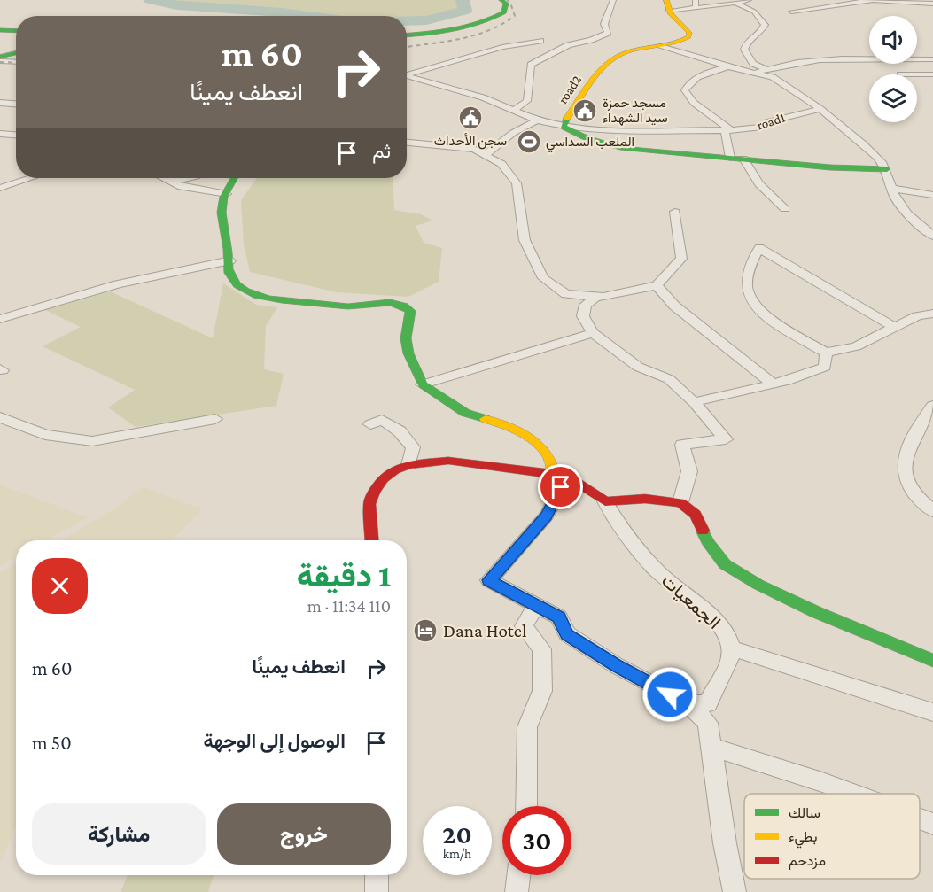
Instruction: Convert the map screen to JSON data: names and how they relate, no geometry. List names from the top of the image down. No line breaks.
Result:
{"streets":{"street":["road2","road1","الجمعيات"]},"crossings":[["road2","road1"]],"places":{"public building":["مسجد حمزة سيد الشهداء","سجن الأحداث"],"sports":["الملعب السداسي"],"hotel":["Dana Hotel"]},"legend":["سالك","بطيء","مزدحم"],"page":{"turn":["60 m","انعطف يمينًا"],"then":"ثم","heading":["1 دقيقة","110 m · 11:34"],"list":[{"name":"انعطف يمينًا","value":"60 m"},{"name":"الوصول إلى الوجهة","value":"50 m"}],"buttons":["خروج","مشاركة"],"speed":"20 km/h","limit":"30"}}
